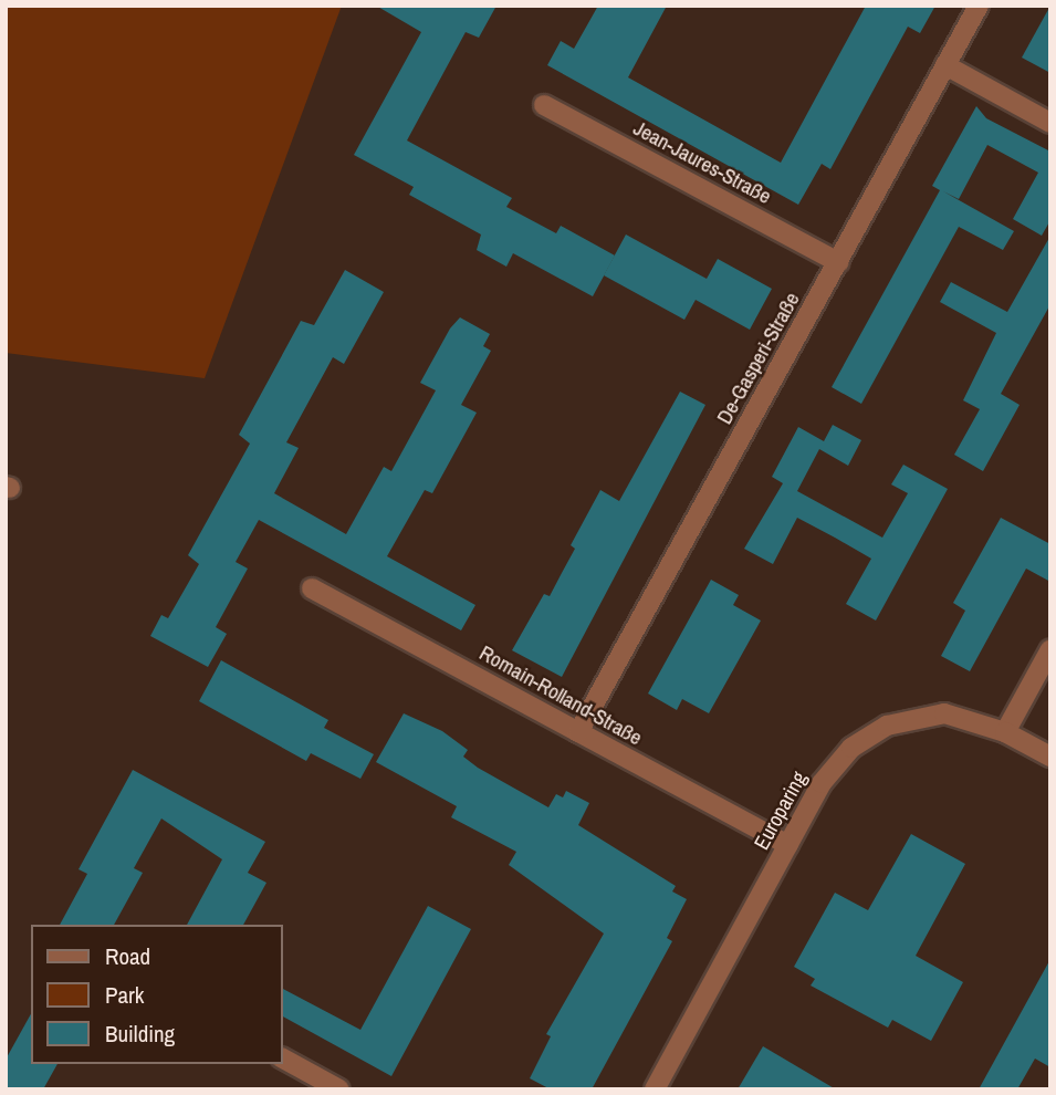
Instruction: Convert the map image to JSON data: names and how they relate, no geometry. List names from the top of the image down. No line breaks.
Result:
{"streets":{"street":["Jean-Jaures-Straße","De-Gasperi-Straße","Romain-Rolland-Straße","Europaring"]},"crossings":[["Jean-Jaures-Straße","De-Gasperi-Straße"],["De-Gasperi-Straße","Romain-Rolland-Straße"],["Romain-Rolland-Straße","Europaring"]],"legend":["Road","Park","Building"]}
